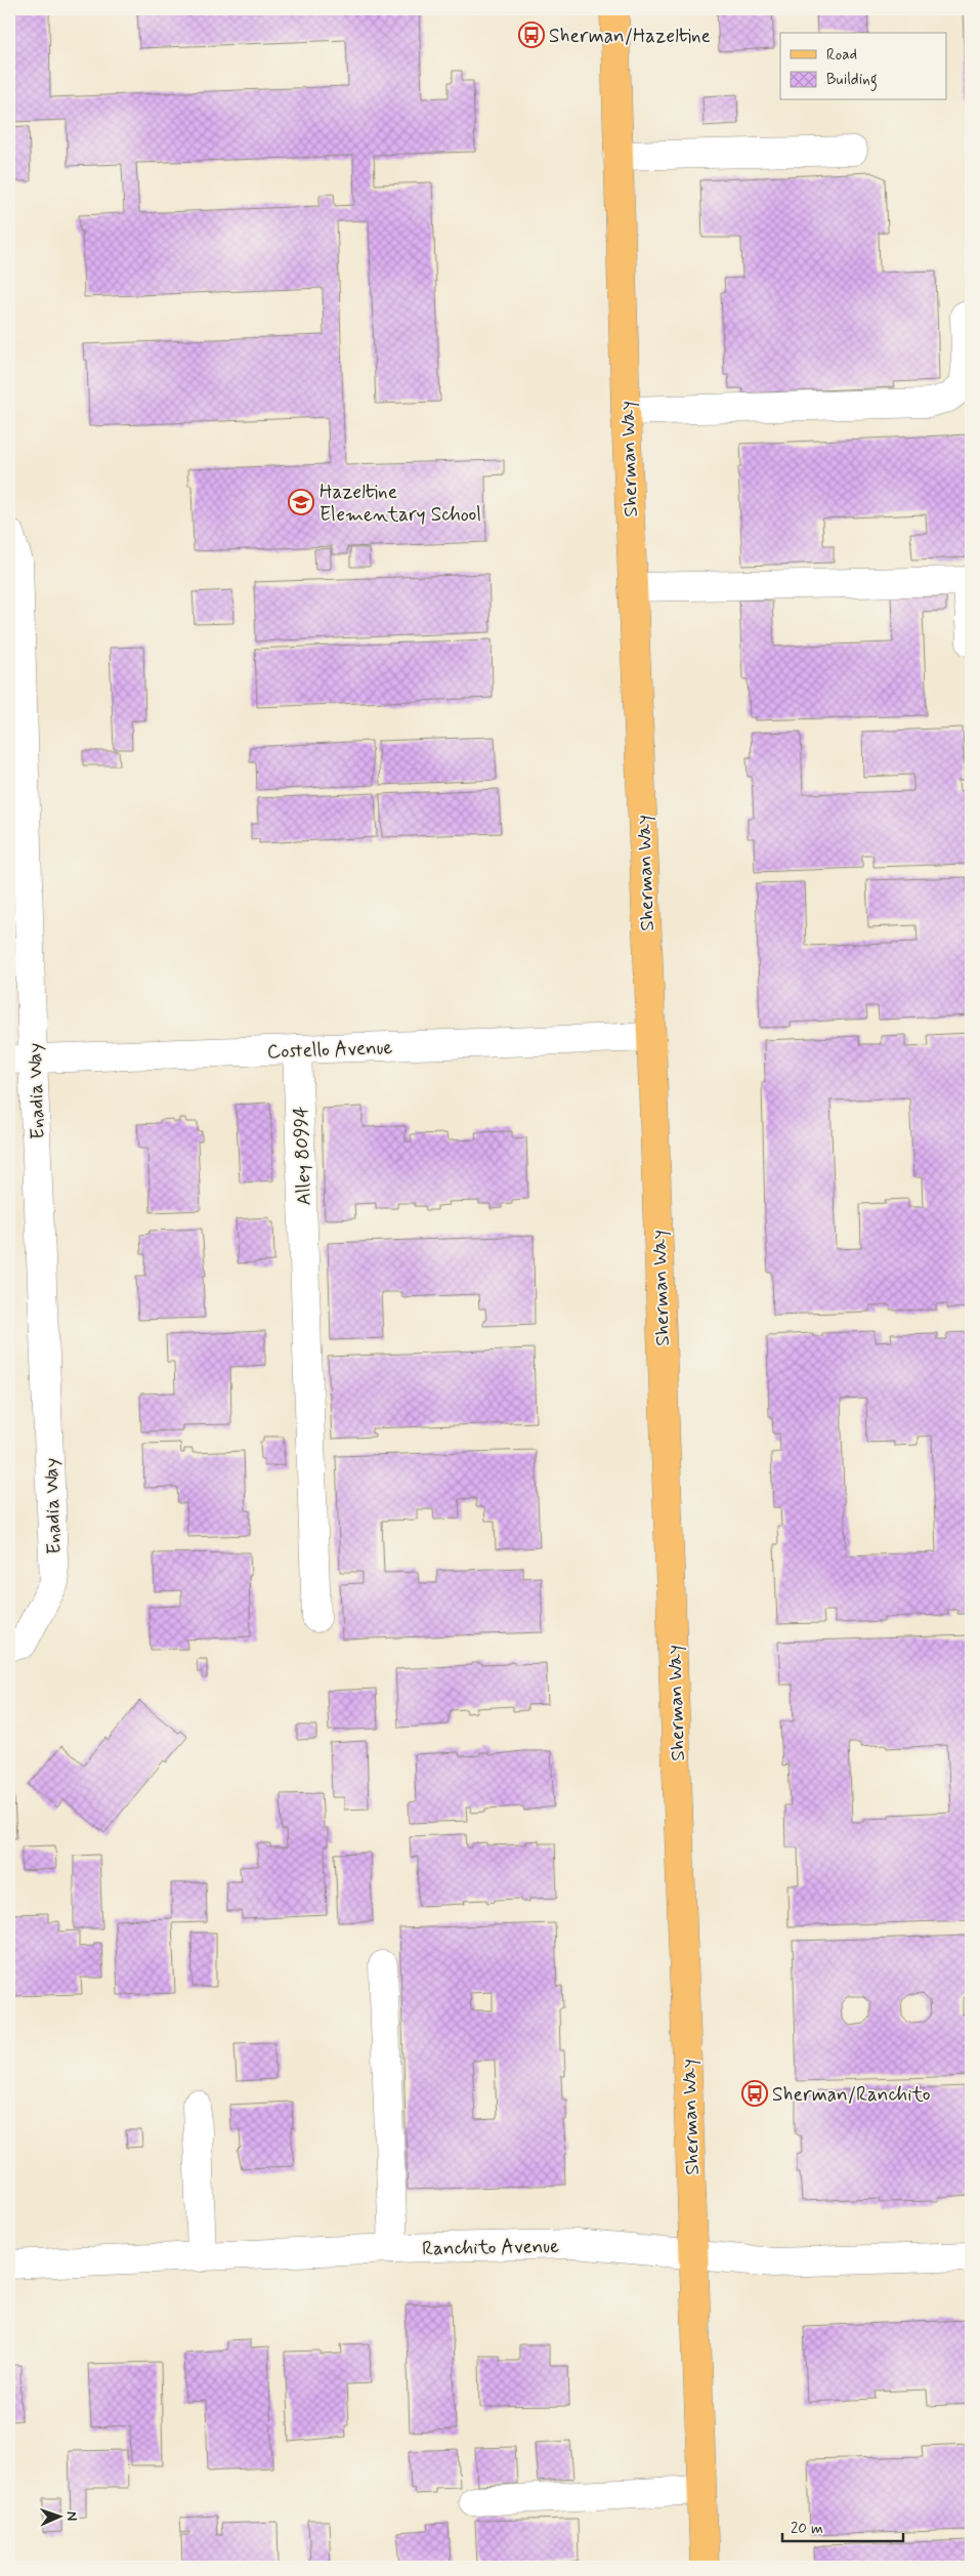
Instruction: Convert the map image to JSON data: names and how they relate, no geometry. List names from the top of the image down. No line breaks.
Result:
{"streets":{"main road":["Sherman Way"],"street":["Costello Avenue","Enadia Way","Alley 80994","Ranchito Avenue"]},"crossings":[["Sherman Way","Costello Avenue"],["Sherman Way","Ranchito Avenue"],["Costello Avenue","Enadia Way"],["Costello Avenue","Alley 80994"]],"places":{"bus stop":["Sherman/Hazeltine","Sherman/Ranchito"],"school or university":["Hazeltine Elementary School"]},"legend":["Road","Building"],"scale_bar":"20 m","north":"right"}
